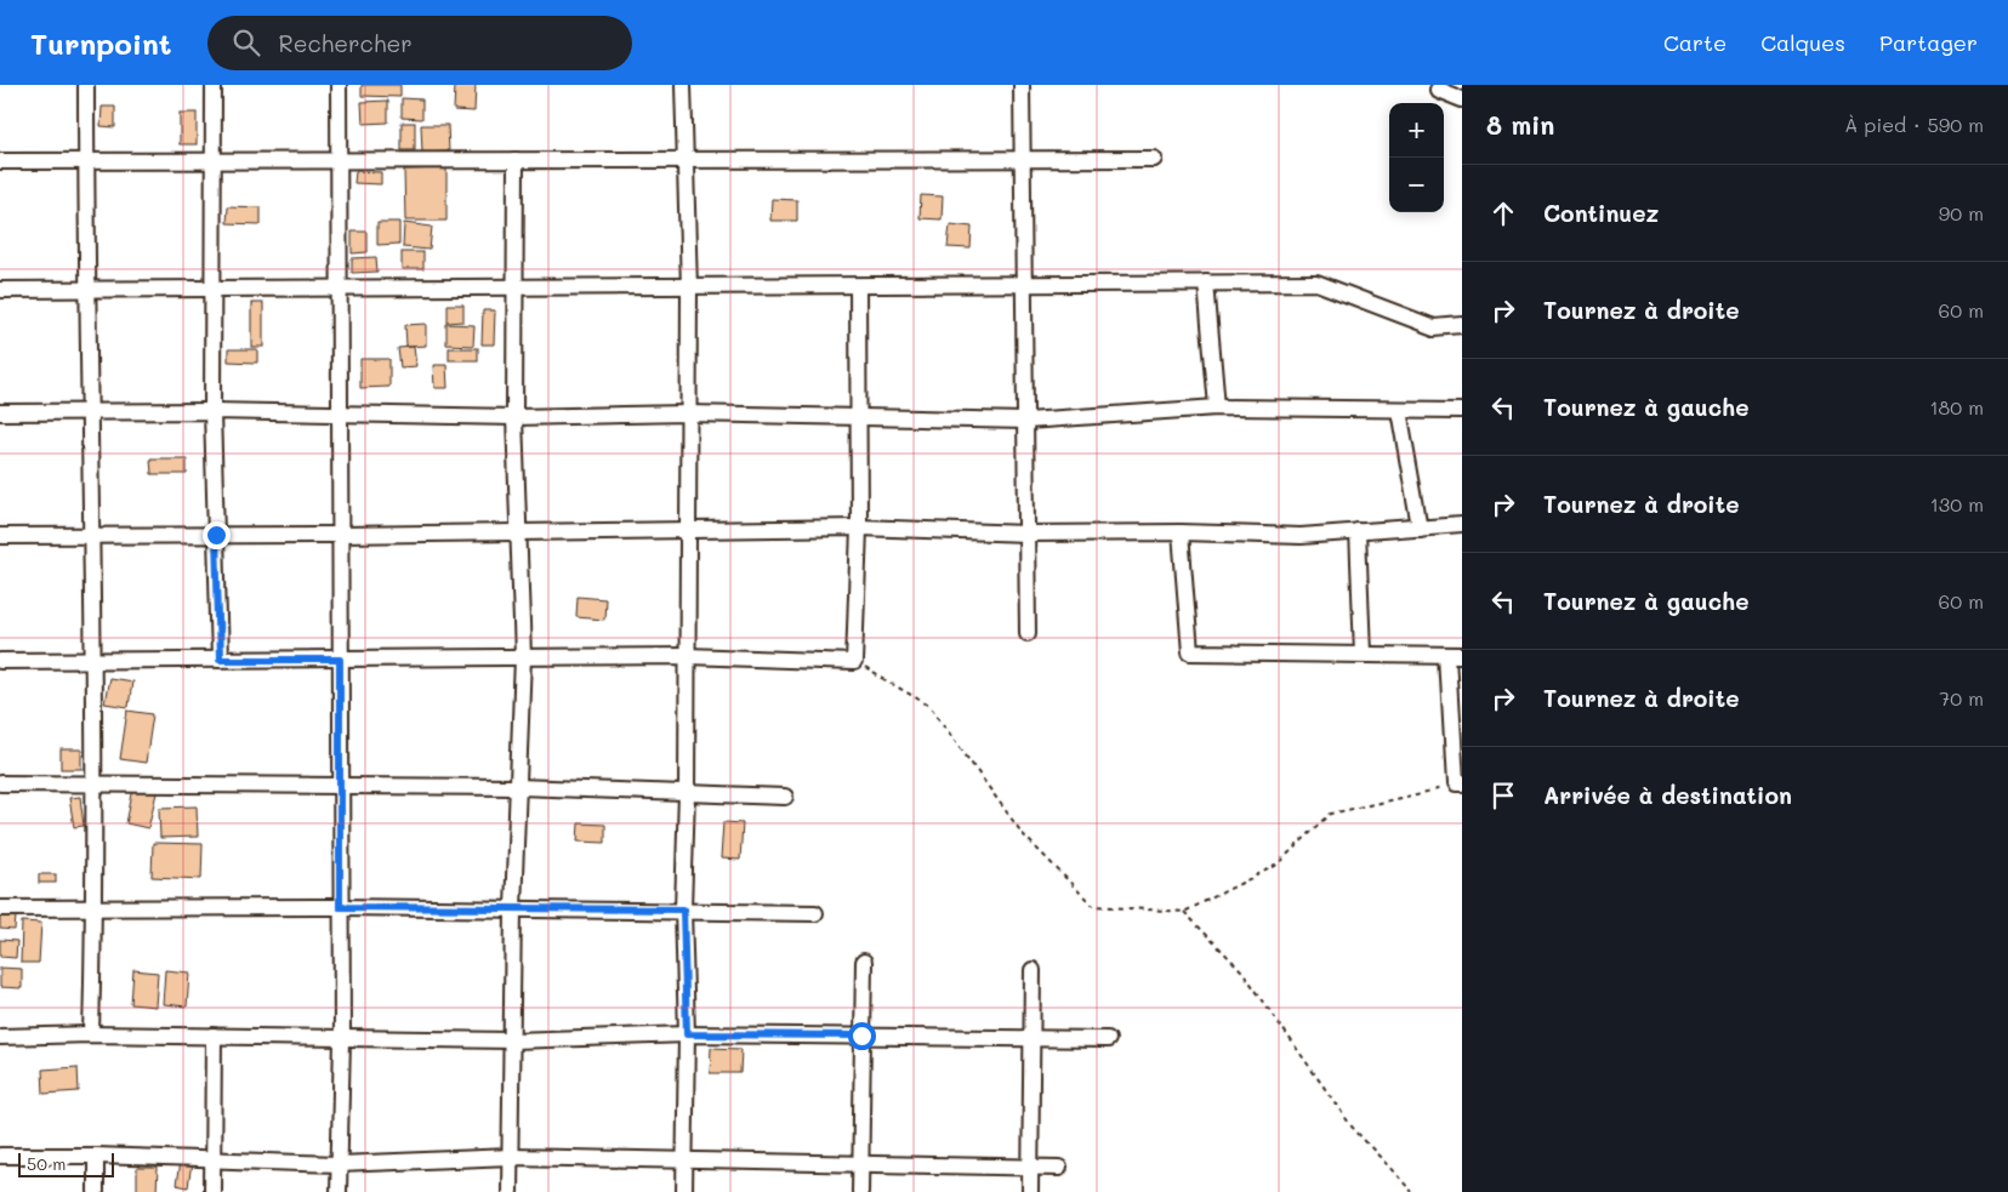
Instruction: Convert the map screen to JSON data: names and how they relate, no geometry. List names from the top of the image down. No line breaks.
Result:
{"scale_bar":"50 m","page":{"header":"Turnpoint","search":"Rechercher","nav":["Carte","Calques","Partager"],"heading":["8 min","À pied · 590 m"],"map_buttons":["+","−"],"list":[["Continuez","90 m"],["Tournez à droite","60 m"],["Tournez à gauche","180 m"],["Tournez à droite","130 m"],["Tournez à gauche","60 m"],["Tournez à droite","70 m"],"Arrivée à destination"],"scale":"50 m"}}
